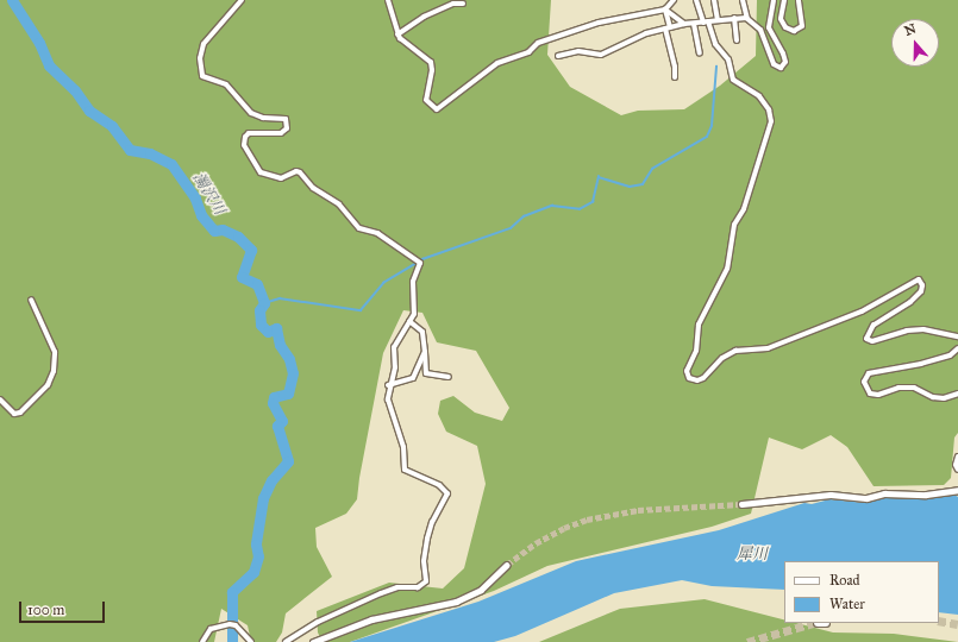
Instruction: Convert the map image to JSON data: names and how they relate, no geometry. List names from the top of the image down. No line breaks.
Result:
{"water":["濁沢川","犀川"],"legend":["Road","Water"],"scale_bar":"100 m","north":"top"}
